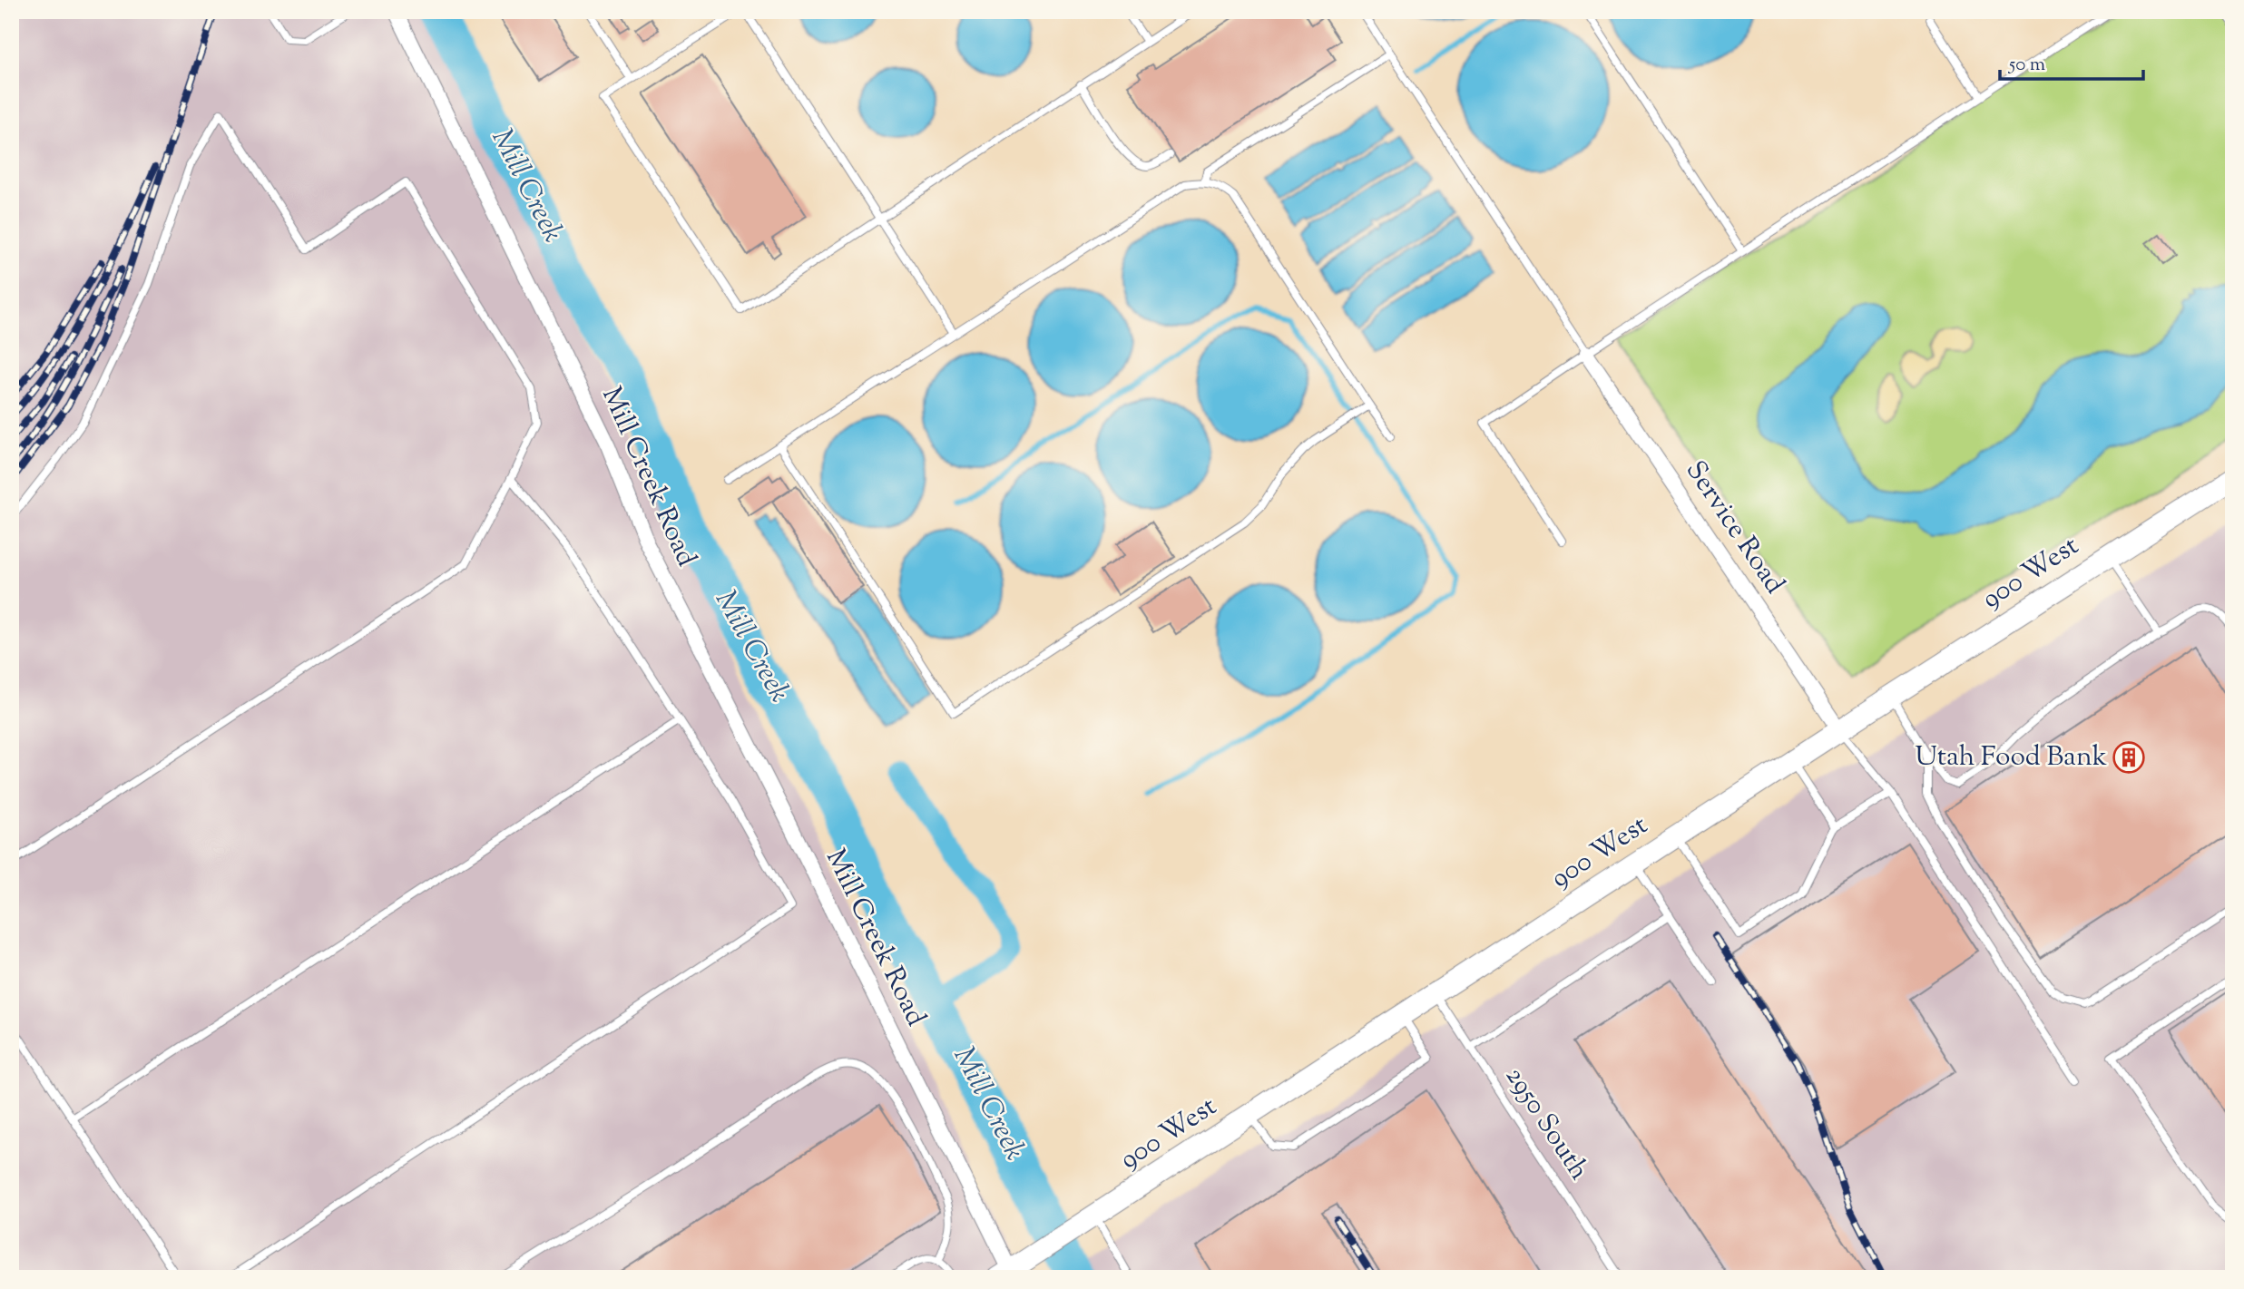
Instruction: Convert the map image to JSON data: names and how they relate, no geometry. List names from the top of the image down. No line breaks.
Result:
{"streets":{"main road":["900 West"],"street":["Mill Creek Road","Service Road"],"lane":["2950 South"]},"crossings":[["Mill Creek Road","900 West"],["Service Road","900 West"],["900 West","2950 South"]],"water":["Mill Creek"],"places":{"building":["Utah Food Bank"]},"scale_bar":"50 m"}
